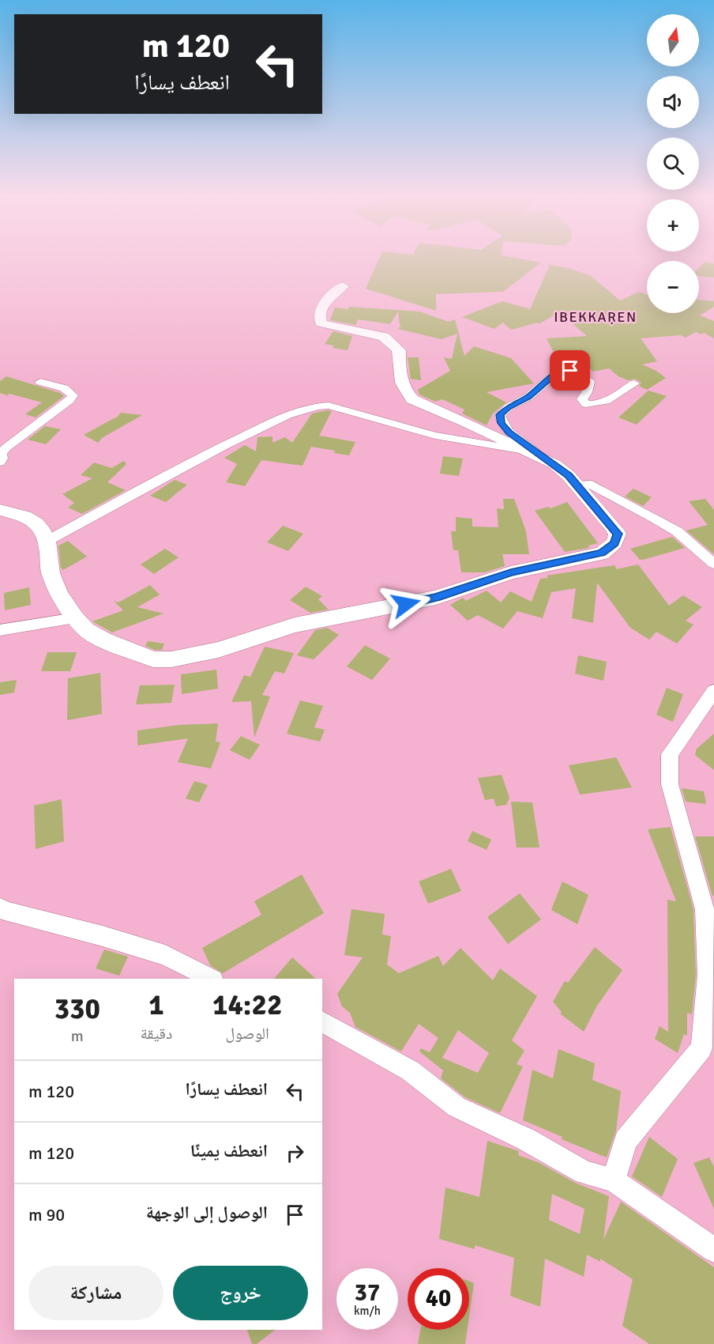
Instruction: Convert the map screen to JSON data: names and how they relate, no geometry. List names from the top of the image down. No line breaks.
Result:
{"districts":["IBEKKAṚEN"],"north":"top","page":{"map_buttons":["+","−"],"turn":["120 m","انعطف يسارًا"],"eta":["14:22","الوصول","1","دقيقة","330","m"],"list":[{"name":"انعطف يسارًا","value":"120 m"},{"name":"انعطف يمينًا","value":"120 m"},{"name":"الوصول إلى الوجهة","value":"90 m"}],"buttons":["خروج","مشاركة"],"speed":"37 km/h","limit":"40"}}
